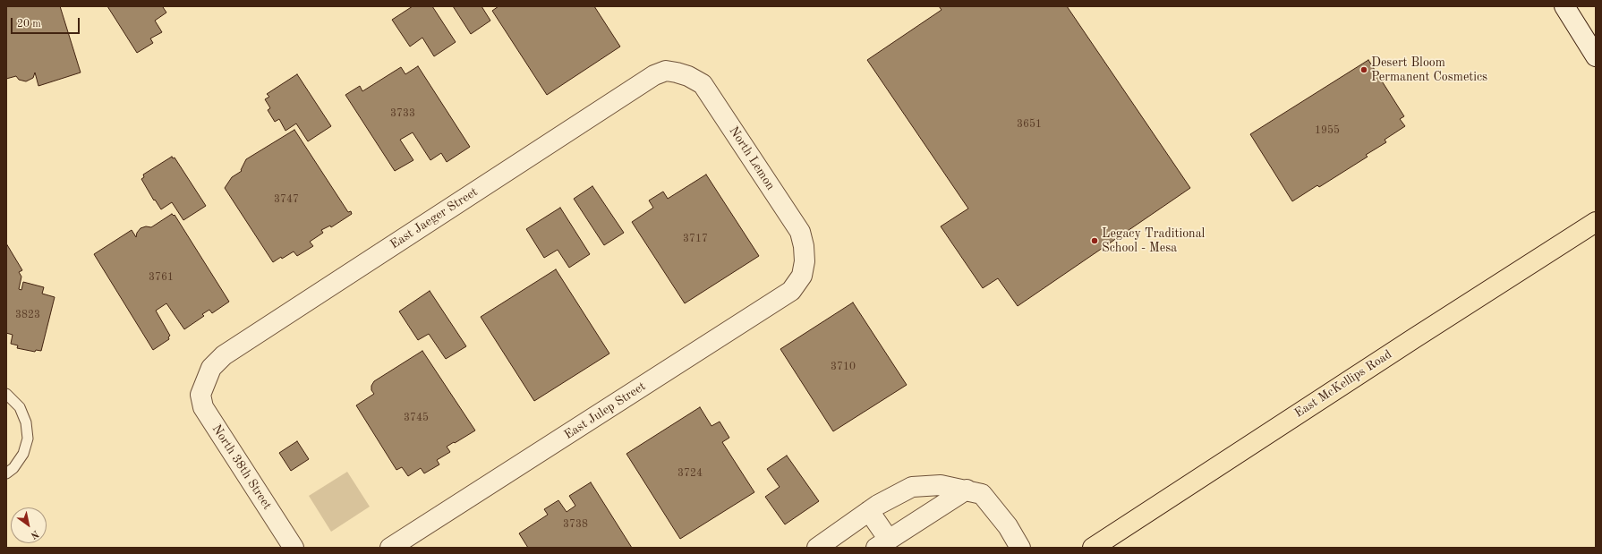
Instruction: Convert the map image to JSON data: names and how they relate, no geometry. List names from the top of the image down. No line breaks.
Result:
{"streets":{"main road":["East McKellips Road"],"street":["North Lemon","East Jaeger Street","East Julep Street","North 38th Street"]},"crossings":[["North Lemon","East Jaeger Street"],["North Lemon","East Julep Street"],["East Jaeger Street","North 38th Street"]],"places":["Desert Bloom Permanent Cosmetics","Legacy Traditional School - Mesa"],"house_numbers":["3733","3651","1955","3747","3717","3761","3823","3710","3745","3724","3738"],"scale_bar":"20 m","north":"bottom right"}
